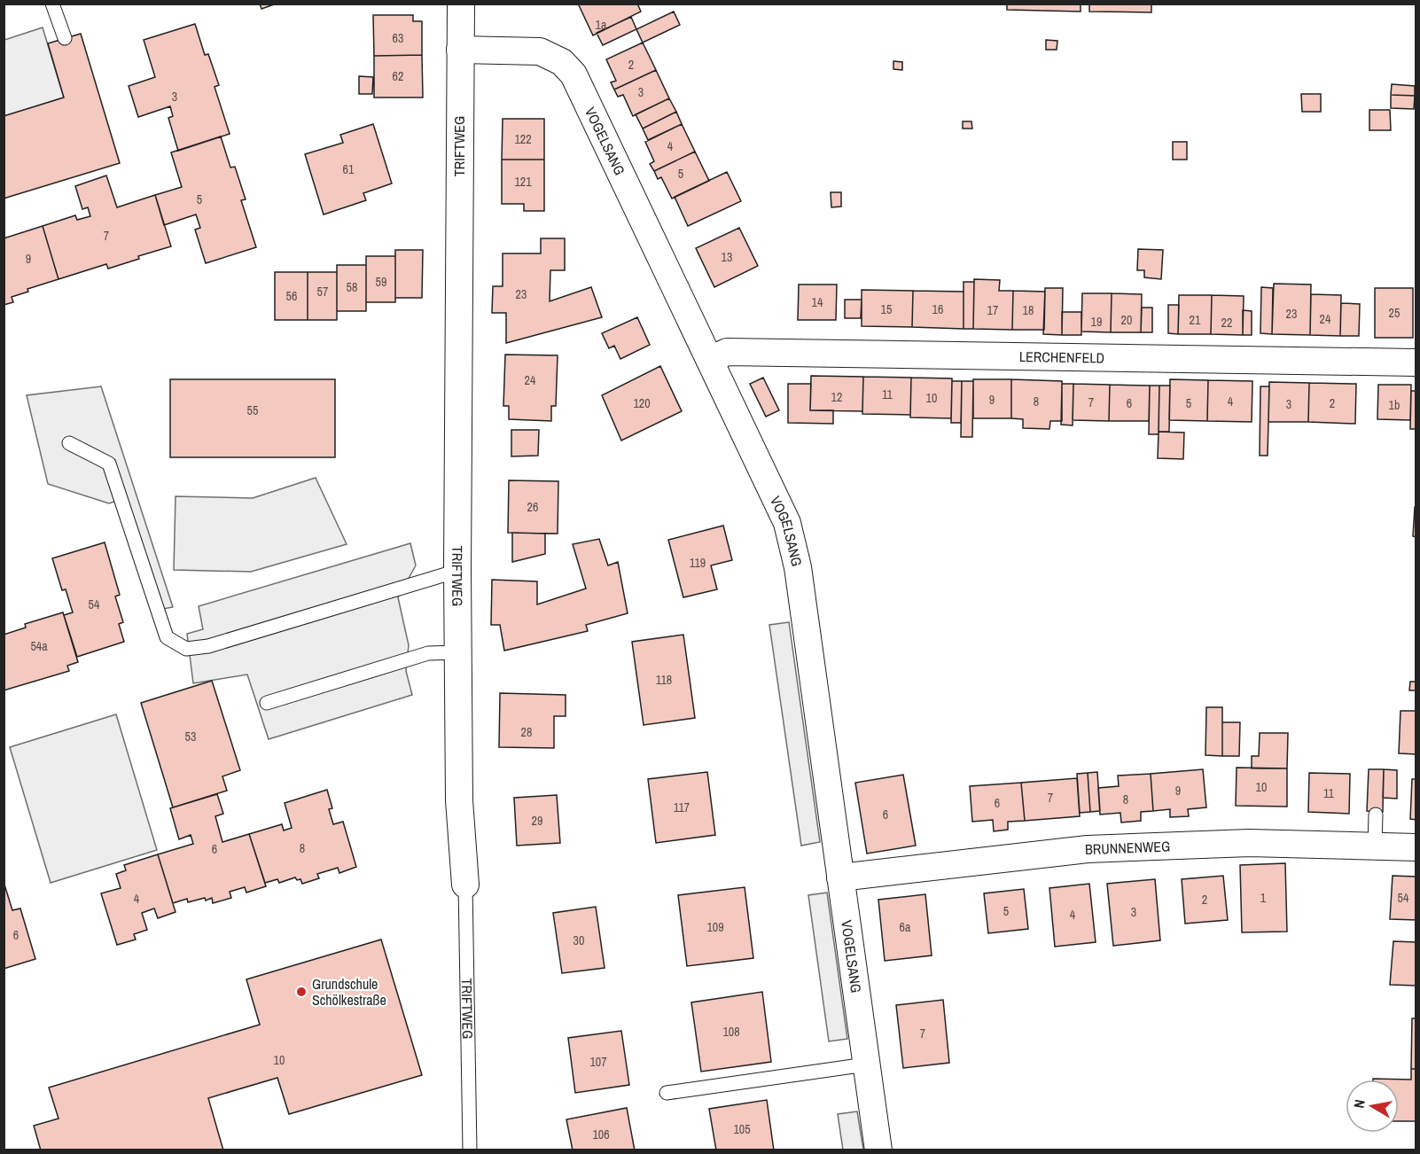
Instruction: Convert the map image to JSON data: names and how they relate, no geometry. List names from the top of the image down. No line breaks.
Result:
{"streets":{"street":["VOGELSANG","TRIFTWEG","LERCHENFELD","BRUNNENWEG"]},"crossings":[["VOGELSANG","TRIFTWEG"],["VOGELSANG","LERCHENFELD"],["VOGELSANG","BRUNNENWEG"]],"places":["Grundschule Schölkestraße"],"house_numbers":["1a","63","2","62","3","3","122","4","61","5","121","5","7","13","9","59","58","57","23","56","14","15","16","17","18","25","23","24","20","21","19","22","24","11","12","10","9","8","4","7","120","6","5","2","3","1b","55","26","119","54","54a","118","28","53","10","9","11","7","8","6","117","6","29","8","6","1","54","4","2","5","3","4","109","6a","6","30","108","7","10","107","105","106"],"north":"left"}
